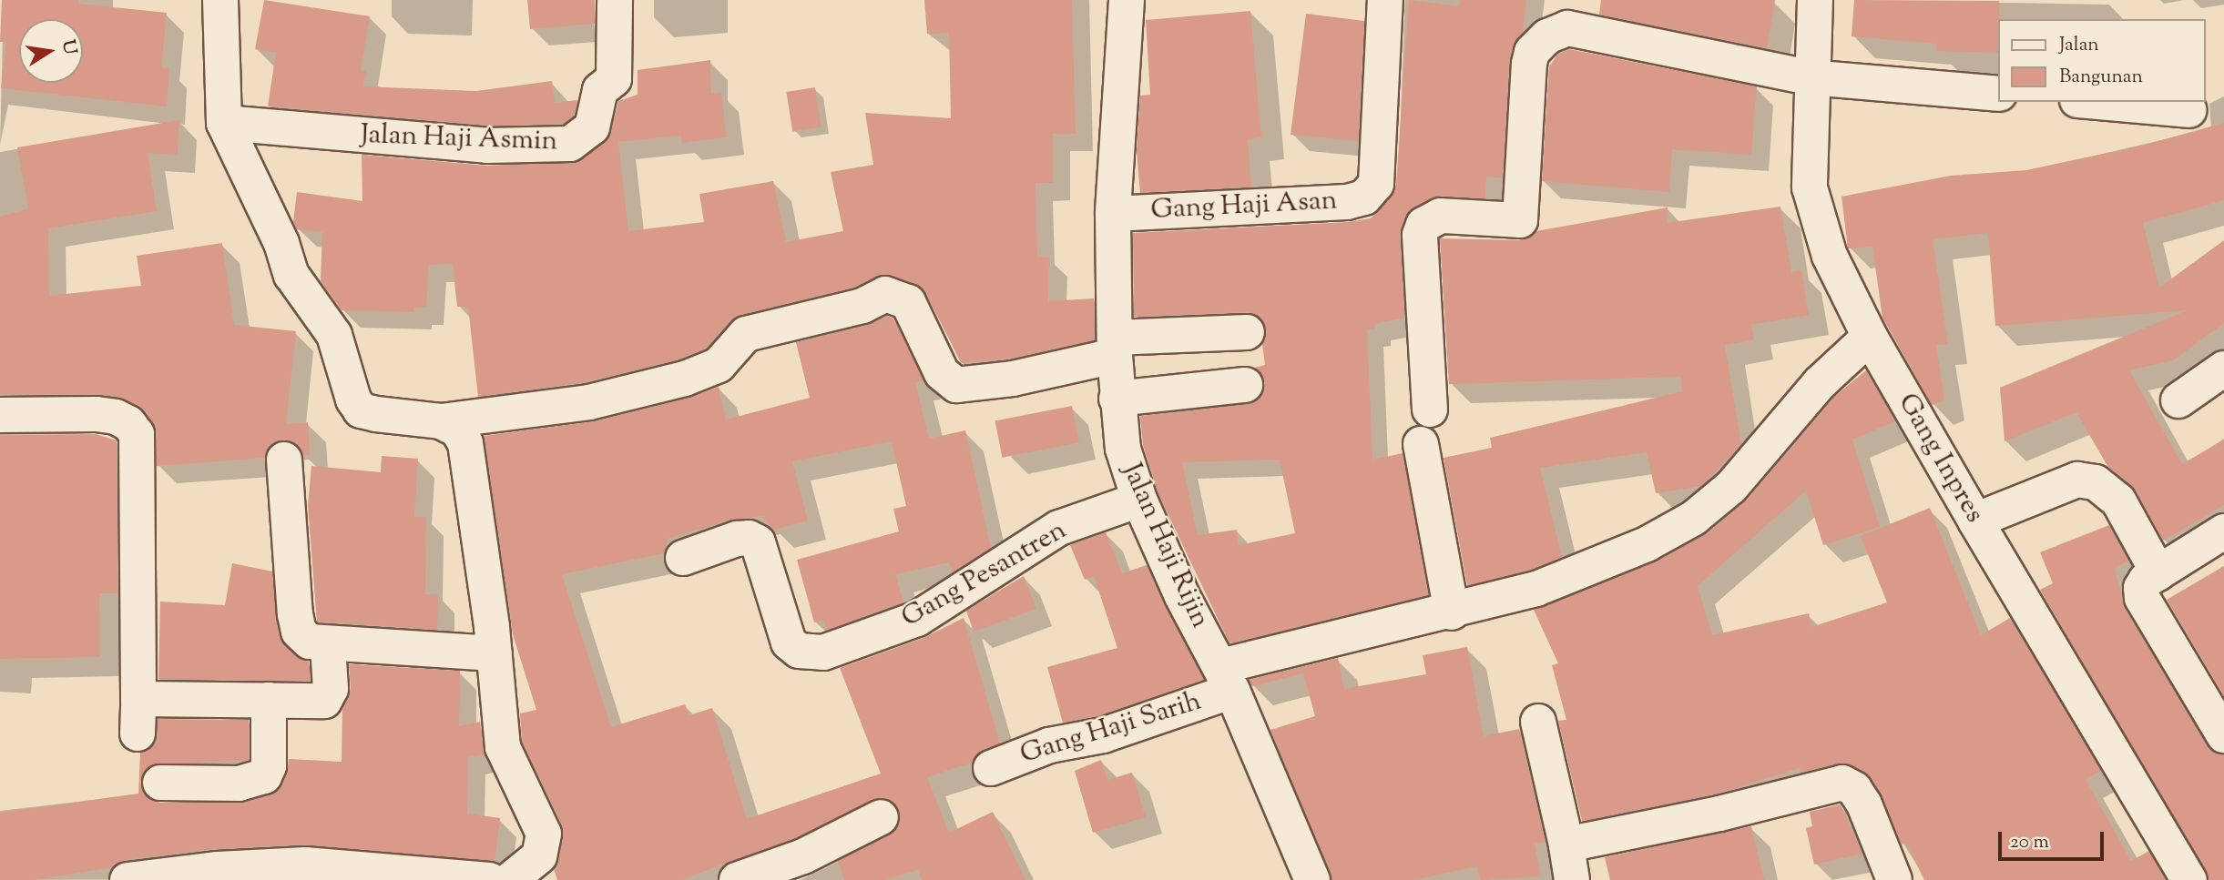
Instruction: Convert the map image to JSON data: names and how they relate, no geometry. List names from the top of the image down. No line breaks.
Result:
{"streets":{"street":["Jalan Haji Asmin","Gang Haji Asan","Gang Inpres","Jalan Haji Rijin","Gang Pesantren","Gang Haji Sarih"]},"crossings":[["Gang Haji Asan","Jalan Haji Rijin"],["Gang Inpres","Gang Haji Sarih"],["Jalan Haji Rijin","Gang Pesantren"],["Jalan Haji Rijin","Gang Haji Sarih"]],"legend":["Jalan","Bangunan"],"scale_bar":"20 m","north":"right"}
